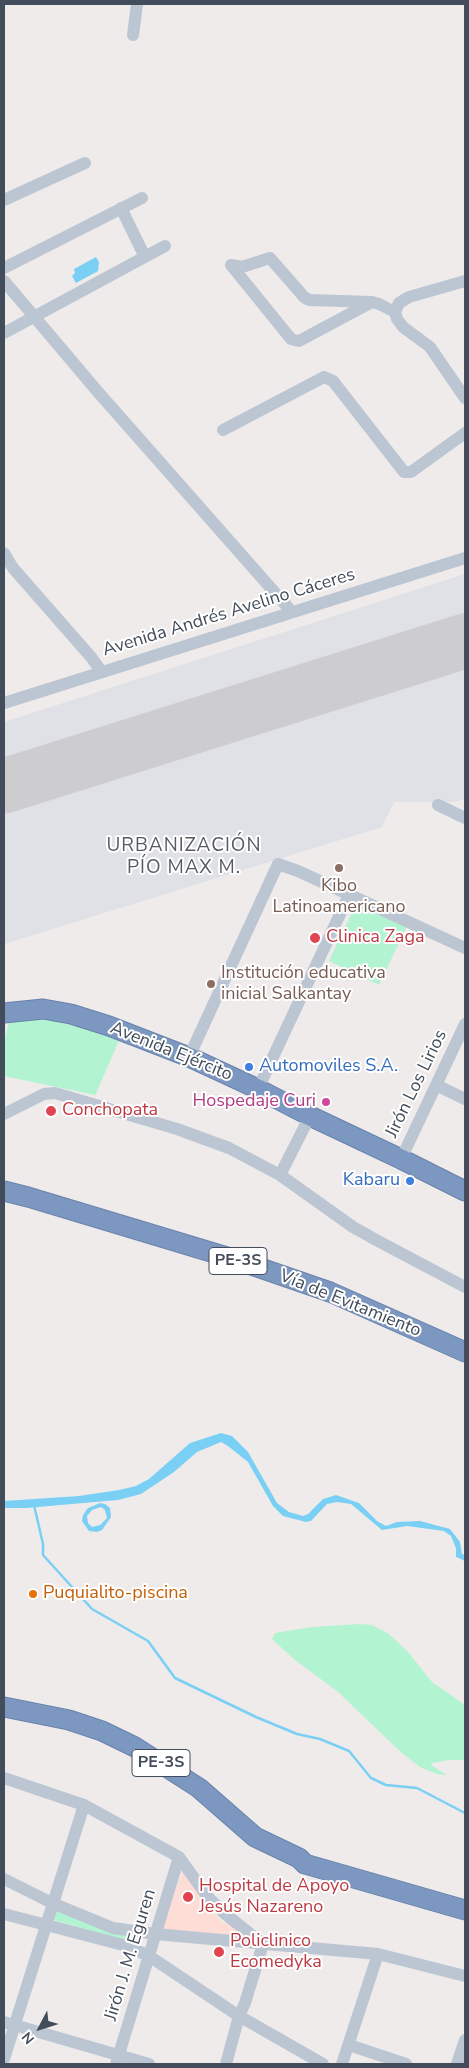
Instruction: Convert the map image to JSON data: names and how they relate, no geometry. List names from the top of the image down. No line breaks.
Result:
{"streets":{"highway":["Avenida Ejército","PE-3S","Vía de Evitamiento"],"street":["Avenida Andrés Avelino Cáceres","Jirón Los Lirios","Jirón J. M. Eguren"]},"crossings":[["Avenida Ejército","Jirón Los Lirios"]],"districts":["URBANIZACIÓN PÍO MAX M."],"places":["Kibo Latinoamericano","Clinica Zaga","Institución educativa inicial Salkantay","Automoviles S.A.","Hospedaje Curi","Conchopata","Kabaru","Puquialito-piscina","Hospital de Apoyo Jesús Nazareno","Policlinico Ecomedyka"],"north":"bottom left"}
